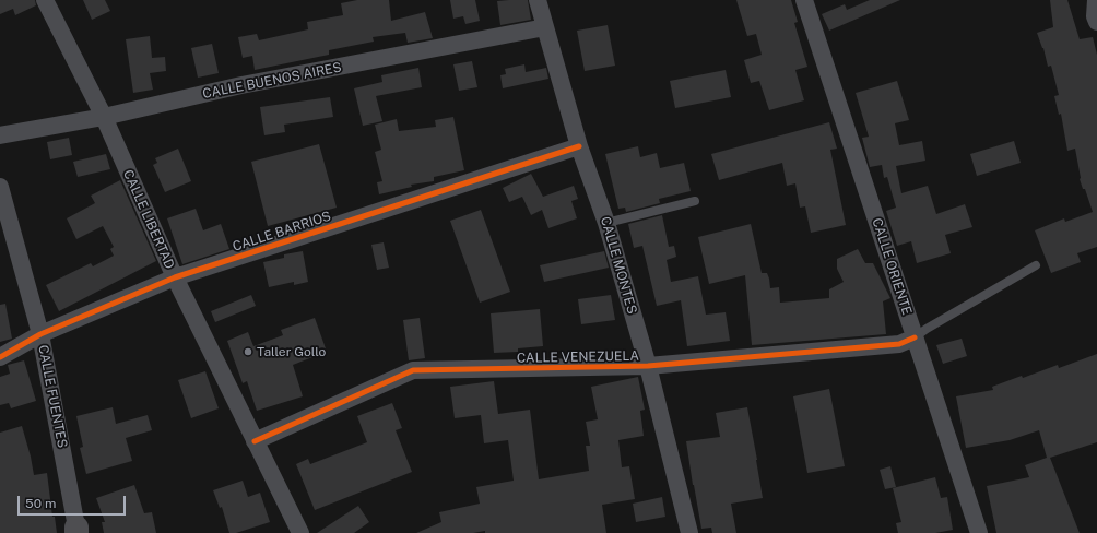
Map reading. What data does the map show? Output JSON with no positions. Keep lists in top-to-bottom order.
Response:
{
  "streets": {
    "street": [
      "CALLE BUENOS AIRES",
      "CALLE LIBERTAD",
      "CALLE BARRIOS",
      "CALLE MONTES",
      "CALLE ORIENTE",
      "CALLE VENEZUELA",
      "CALLE FUENTES"
    ]
  },
  "crossings": [
    ["CALLE BUENOS AIRES", "CALLE LIBERTAD"],
    ["CALLE BUENOS AIRES", "CALLE MONTES"],
    ["CALLE LIBERTAD", "CALLE BARRIOS"],
    ["CALLE LIBERTAD", "CALLE VENEZUELA"],
    ["CALLE BARRIOS", "CALLE MONTES"],
    ["CALLE BARRIOS", "CALLE FUENTES"],
    ["CALLE MONTES", "CALLE VENEZUELA"],
    ["CALLE ORIENTE", "CALLE VENEZUELA"]
  ],
  "places": ["Taller Gollo"],
  "scale_bar": "50 m"
}
